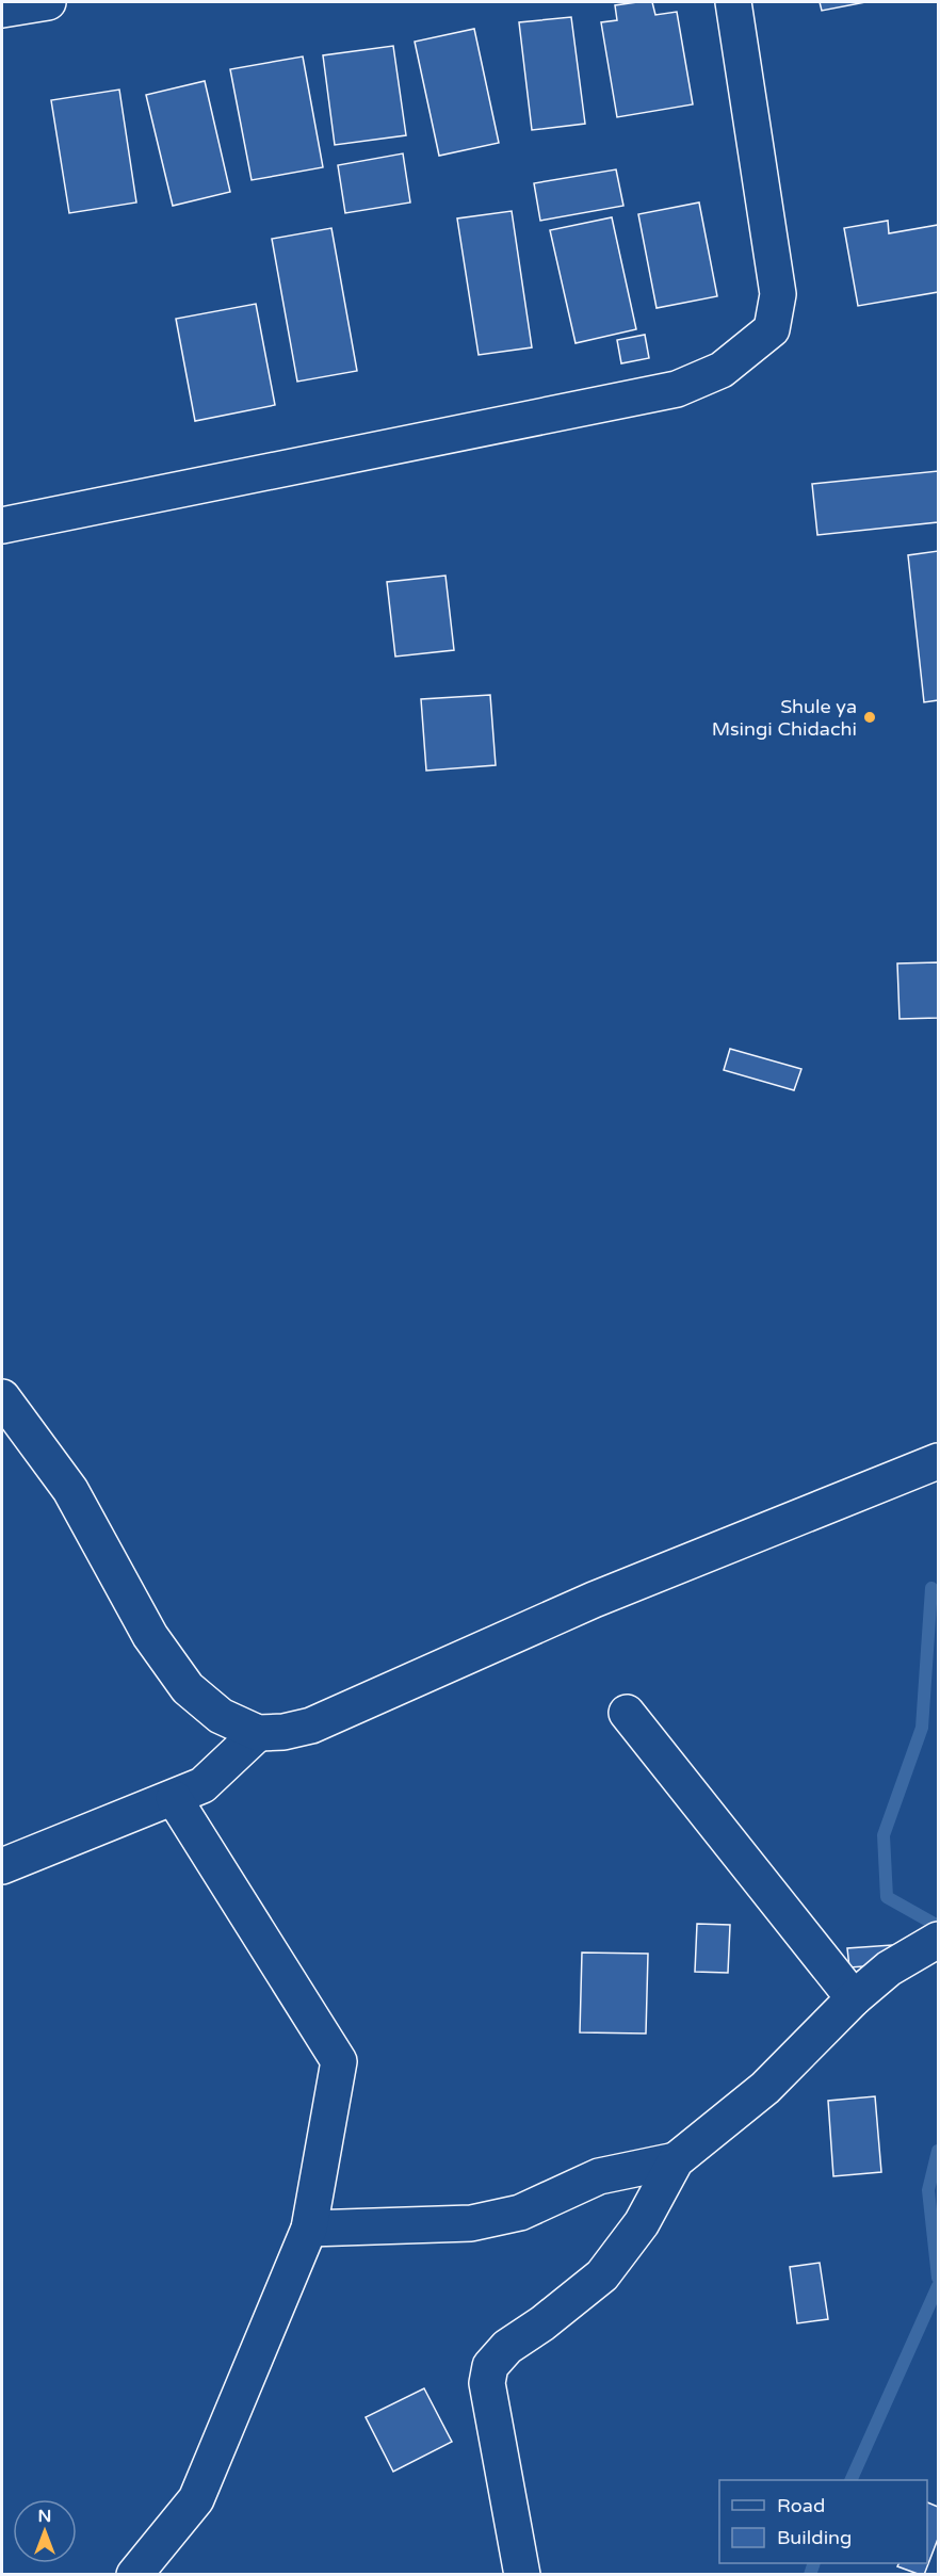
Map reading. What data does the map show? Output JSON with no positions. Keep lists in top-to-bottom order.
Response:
{
  "places": ["Shule ya Msingi Chidachi"],
  "legend": ["Road", "Building"],
  "north": "top"
}
